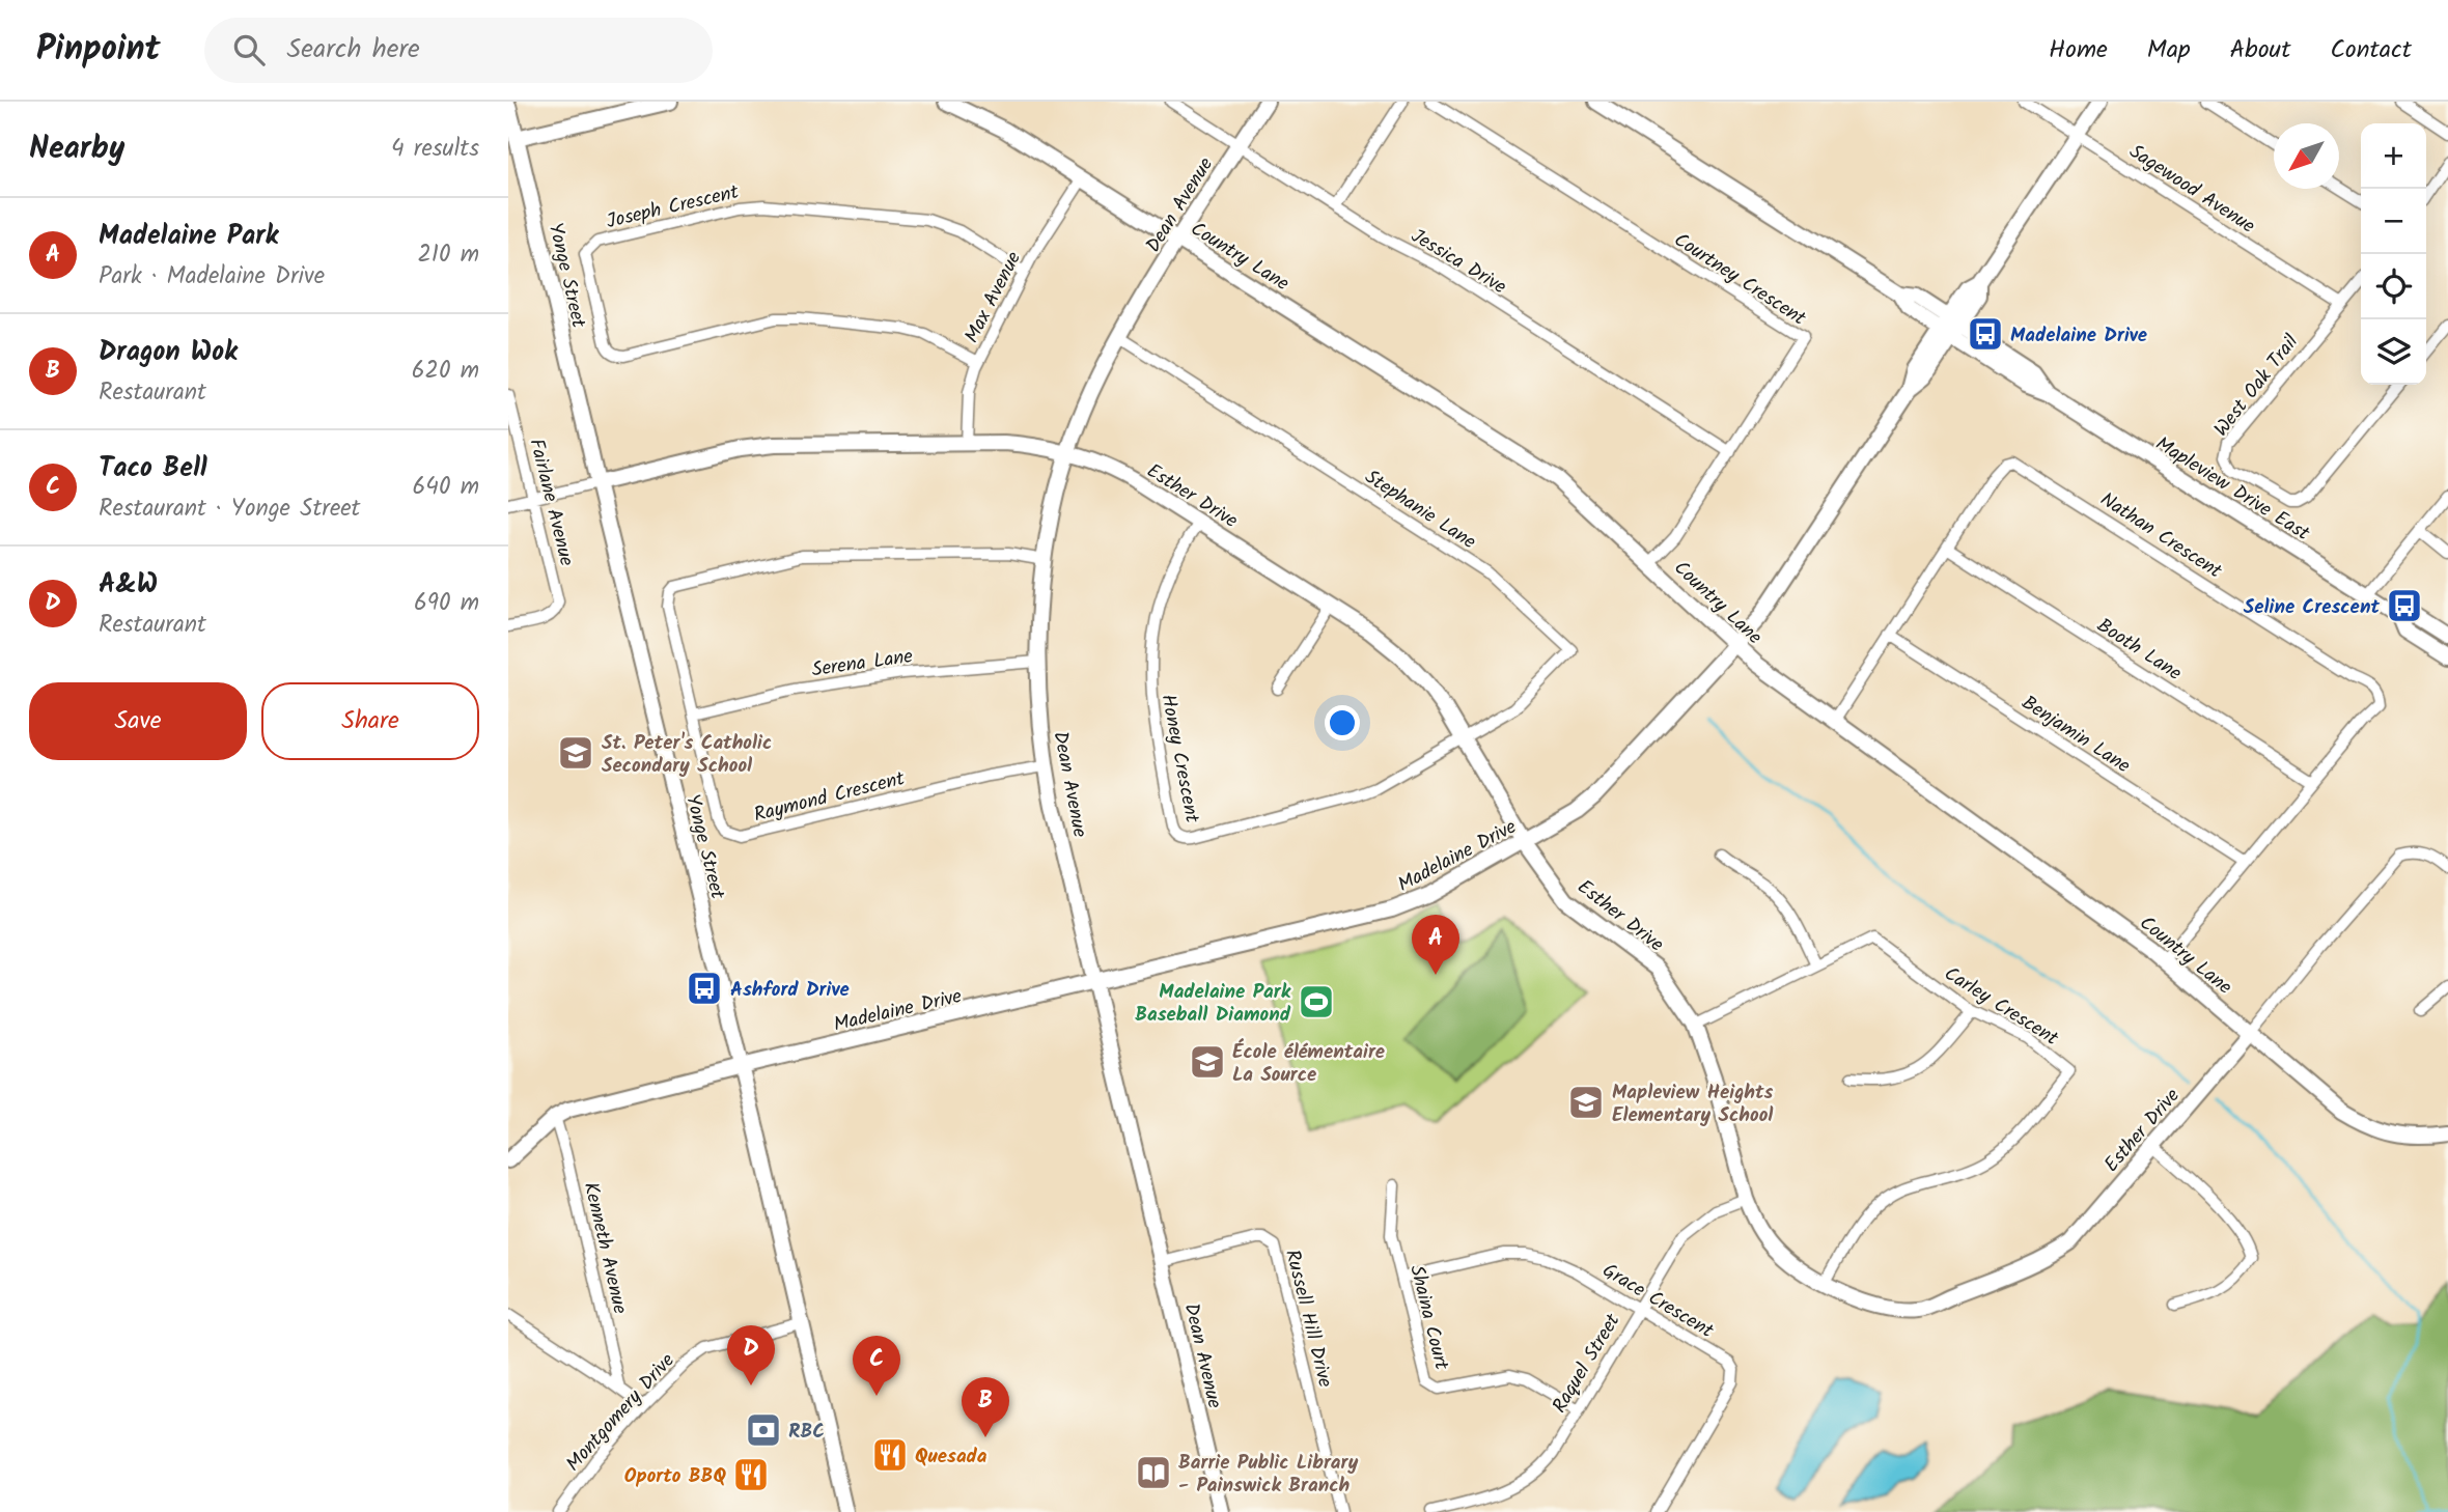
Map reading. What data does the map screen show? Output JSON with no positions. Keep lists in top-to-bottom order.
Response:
{
  "streets": {
    "street": [
      "Sagewood Avenue",
      "Dean Avenue",
      "Joseph Crescent",
      "Country Lane",
      "Jessica Drive",
      "Yonge Street",
      "Courtney Crescent",
      "Max Avenue",
      "West Oak Trail",
      "Mapleview Drive East",
      "Esther Drive",
      "Fairlane Avenue",
      "Stephanie Lane",
      "Nathan Crescent",
      "Booth Lane",
      "Serena Lane",
      "Benjamin Lane",
      "Honey Crescent",
      "Raymond Crescent",
      "Madelaine Drive",
      "Carley Crescent",
      "Kenneth Avenue",
      "Grace Crescent",
      "Shaina Court",
      "Russell Hill Drive",
      "Raquel Street",
      "Montgomery Drive"
    ]
  },
  "crossings": [
    ["Sagewood Avenue", "West Oak Trail"],
    ["Sagewood Avenue", "Madelaine Drive"],
    ["Dean Avenue", "Country Lane"],
    ["Dean Avenue", "Jessica Drive"],
    ["Dean Avenue", "Esther Drive"],
    ["Dean Avenue", "Stephanie Lane"],
    ["Dean Avenue", "Serena Lane"],
    ["Dean Avenue", "Raymond Crescent"],
    ["Dean Avenue", "Madelaine Drive"],
    ["Dean Avenue", "Russell Hill Drive"],
    ["Joseph Crescent", "Max Avenue"],
    ["Country Lane", "Courtney Crescent"],
    ["Country Lane", "Max Avenue"],
    ["Country Lane", "Esther Drive"],
    ["Country Lane", "Nathan Crescent"],
    ["Country Lane", "Madelaine Drive"],
    ["Jessica Drive", "Courtney Crescent"],
    ["Yonge Street", "Esther Drive"],
    ["Yonge Street", "Madelaine Drive"],
    ["Yonge Street", "Montgomery Drive"],
    ["Max Avenue", "Esther Drive"],
    ["Mapleview Drive East", "Madelaine Drive"],
    ["Esther Drive", "Stephanie Lane"],
    ["Esther Drive", "Honey Crescent"],
    ["Esther Drive", "Madelaine Drive"],
    ["Esther Drive", "Carley Crescent"],
    ["Esther Drive", "Raquel Street"],
    ["Stephanie Lane", "Honey Crescent"],
    ["Nathan Crescent", "Booth Lane"],
    ["Nathan Crescent", "Benjamin Lane"],
    ["Serena Lane", "Raymond Crescent"],
    ["Grace Crescent", "Shaina Court"],
    ["Grace Crescent", "Raquel Street"],
    ["Shaina Court", "Raquel Street"]
  ],
  "places": {
    "bus stop": ["Madelaine Drive", "Seline Crescent", "Ashford Drive"],
    "school or university": ["St. Peter's Catholic Secondary School", "École élémentaire La Source", "Mapleview Heights Elementary School"],
    "sports": ["Madelaine Park Baseball Diamond"],
    "bank": ["RBC"],
    "restaurant": ["Quesada", "Oporto BBQ"],
    "library": ["Barrie Public Library - Painswick Branch"]
  },
  "north": "bottom left",
  "page": {
    "header": "Pinpoint",
    "search": "Search here",
    "nav": [
      "Home",
      "Map",
      "About",
      "Contact"
    ],
    "heading": ["Nearby", "4 results"],
    "map_buttons": ["+", "−"],
    "list": [
      {
        "mark": "A",
        "name": "Madelaine Park",
        "note": "Park · Madelaine Drive",
        "value": "210 m"
      },
      {
        "mark": "B",
        "name": "Dragon Wok",
        "note": "Restaurant",
        "value": "620 m"
      },
      {
        "mark": "C",
        "name": "Taco Bell",
        "note": "Restaurant · Yonge Street",
        "value": "640 m"
      },
      {
        "mark": "D",
        "name": "A&W",
        "note": "Restaurant",
        "value": "690 m"
      }
    ],
    "buttons": ["Save", "Share"],
    "pins": [
      "A",
      "D",
      "C",
      "B"
    ]
  }
}
